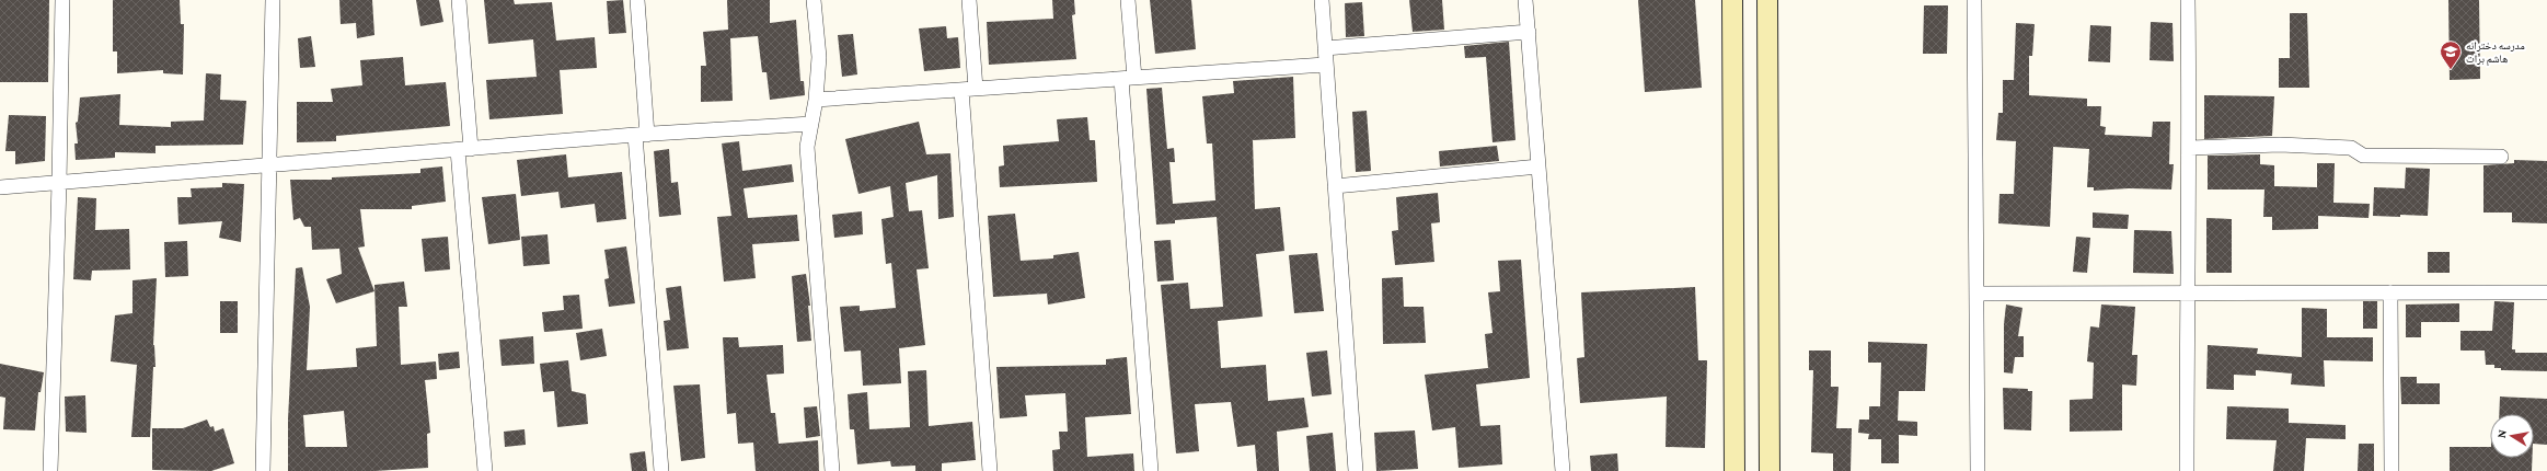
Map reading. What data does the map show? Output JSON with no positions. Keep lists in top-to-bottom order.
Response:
{
  "places": {
    "school or university": ["مدرسه دخترانه هاشم برات"]
  },
  "north": "left"
}
